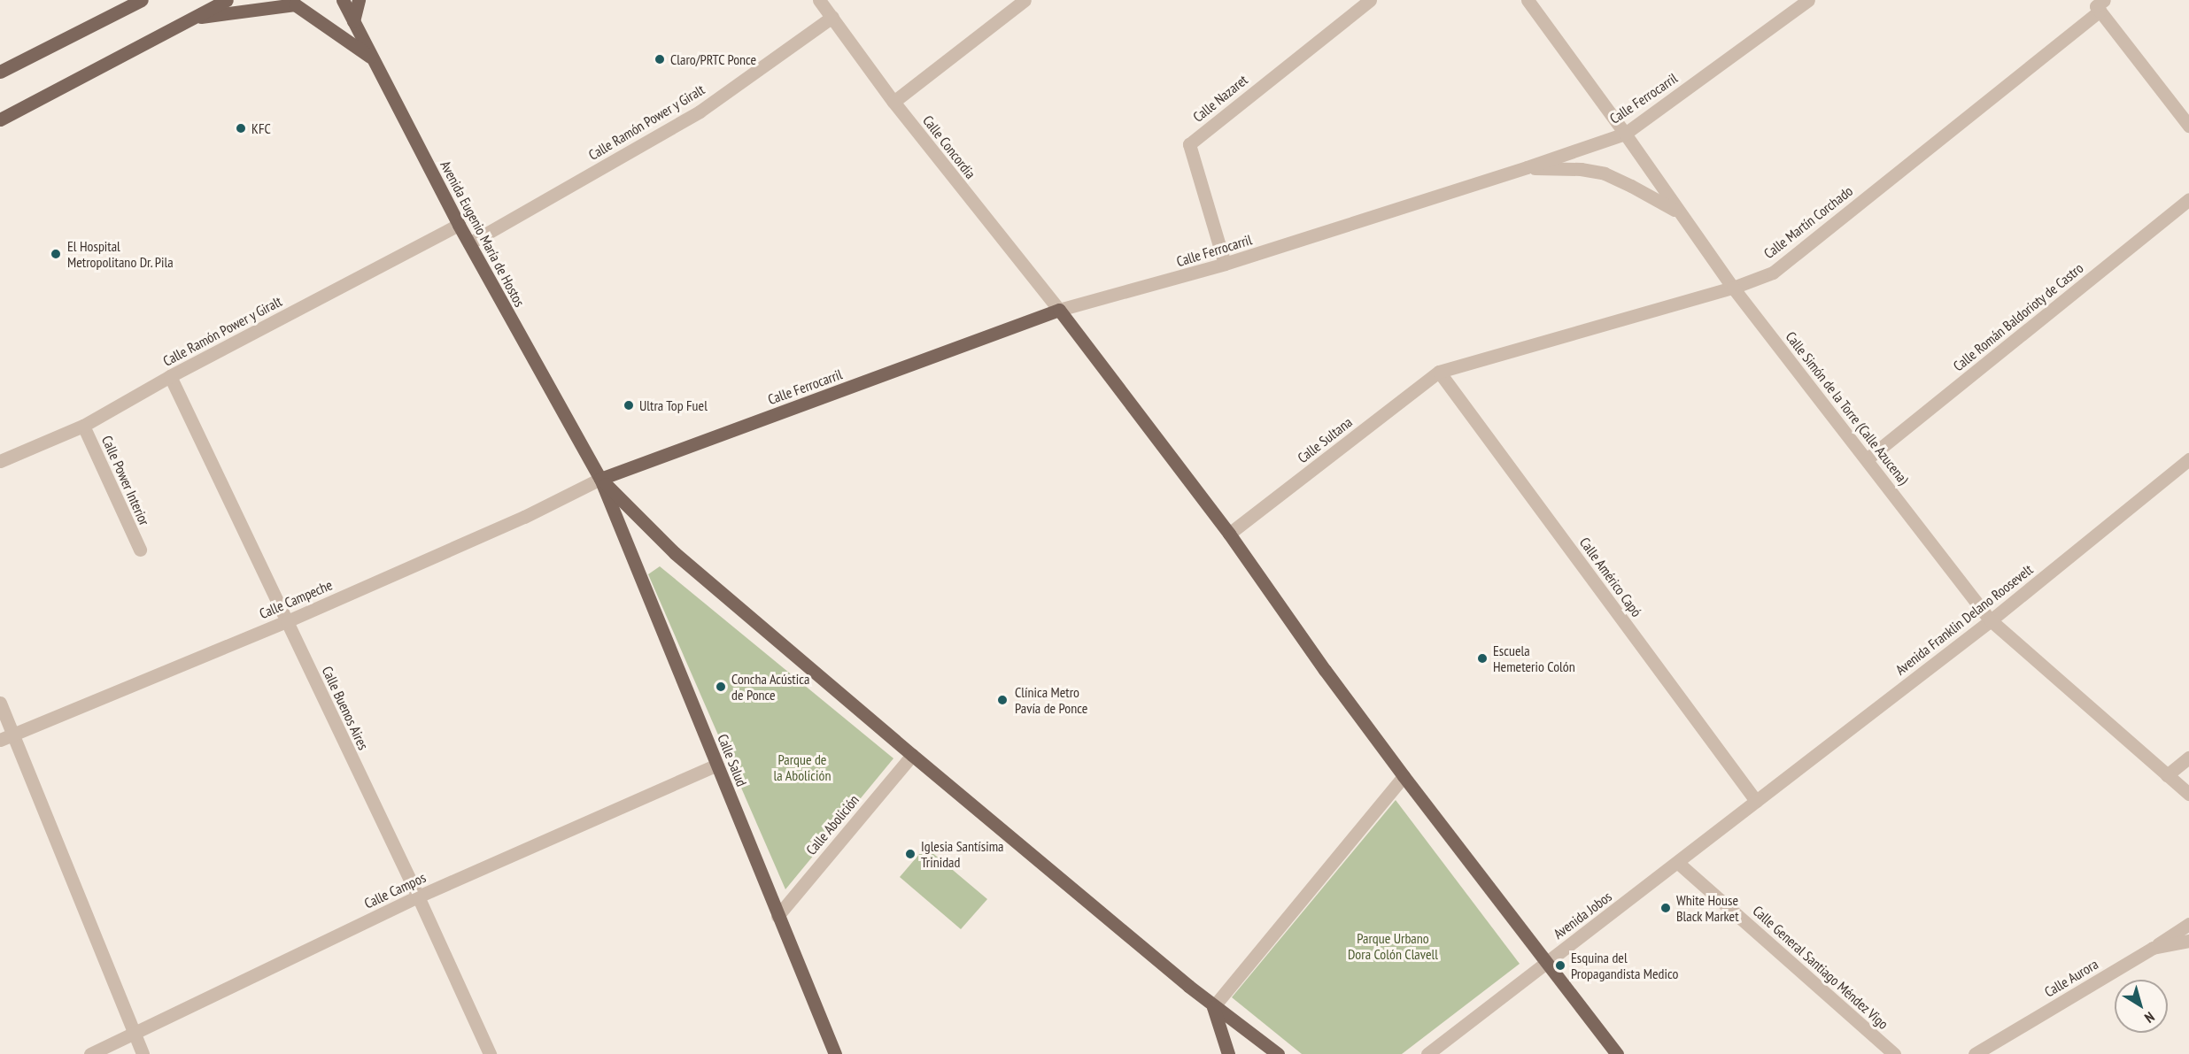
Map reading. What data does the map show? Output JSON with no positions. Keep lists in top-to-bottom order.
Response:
{
  "streets": {
    "main road": ["Calle Ferrocarril", "Avenida Eugenio María de Hostos", "Calle Salud"],
    "street": [
      "Calle Nazaret",
      "Calle Ramón Power y Giralt",
      "Calle Concordia",
      "Calle Martín Corchado",
      "Calle Román Baldorioty de Castro",
      "Calle Simón de la Torre (Calle Azucena)",
      "Calle Sultana",
      "Calle Power Interior",
      "Calle Américo Capó",
      "Calle Campeche",
      "Avenida Franklin Delano Roosevelt",
      "Calle Buenos Aires",
      "Calle Abolición",
      "Calle Campos",
      "Avenida Jobos",
      "Calle General Santiago Méndez Vigo",
      "Calle Aurora"
    ]
  },
  "crossings": [
    ["Calle Nazaret", "Calle Ferrocarril"],
    ["Calle Ferrocarril", "Calle Concordia"],
    ["Calle Ferrocarril", "Avenida Eugenio María de Hostos"],
    ["Calle Ferrocarril", "Calle Simón de la Torre (Calle Azucena)"],
    ["Calle Ferrocarril", "Calle Campeche"],
    ["Calle Ferrocarril", "Calle Salud"],
    ["Calle Ramón Power y Giralt", "Calle Concordia"],
    ["Calle Ramón Power y Giralt", "Avenida Eugenio María de Hostos"],
    ["Calle Ramón Power y Giralt", "Calle Power Interior"],
    ["Calle Ramón Power y Giralt", "Calle Buenos Aires"],
    ["Calle Martín Corchado", "Calle Simón de la Torre (Calle Azucena)"],
    ["Calle Martín Corchado", "Calle Sultana"],
    ["Calle Martín Corchado", "Calle Américo Capó"],
    ["Avenida Eugenio María de Hostos", "Calle Campeche"],
    ["Avenida Eugenio María de Hostos", "Calle Salud"],
    ["Calle Román Baldorioty de Castro", "Calle Simón de la Torre (Calle Azucena)"],
    ["Calle Simón de la Torre (Calle Azucena)", "Avenida Franklin Delano Roosevelt"],
    ["Calle Sultana", "Calle Américo Capó"],
    ["Calle Américo Capó", "Avenida Franklin Delano Roosevelt"],
    ["Calle Américo Capó", "Avenida Jobos"],
    ["Calle Campeche", "Calle Buenos Aires"],
    ["Calle Campeche", "Calle Salud"],
    ["Avenida Franklin Delano Roosevelt", "Avenida Jobos"],
    ["Calle Buenos Aires", "Calle Campos"],
    ["Calle Salud", "Calle Abolición"],
    ["Calle Salud", "Calle Campos"],
    ["Avenida Jobos", "Calle General Santiago Méndez Vigo"]
  ],
  "parks": ["Parque de la Abolición", "Parque Urbano Dora Colón Clavell"],
  "places": [
    "Claro/PRTC Ponce",
    "KFC",
    "El Hospital Metropolitano Dr. Pila",
    "Ultra Top Fuel",
    "Escuela Hemeterio Colón",
    "Concha Acústica de Ponce",
    "Clínica Metro Pavía de Ponce",
    "Iglesia Santísima Trinidad",
    "White House Black Market",
    "Esquina del Propagandista Medico"
  ],
  "north": "bottom right"
}
